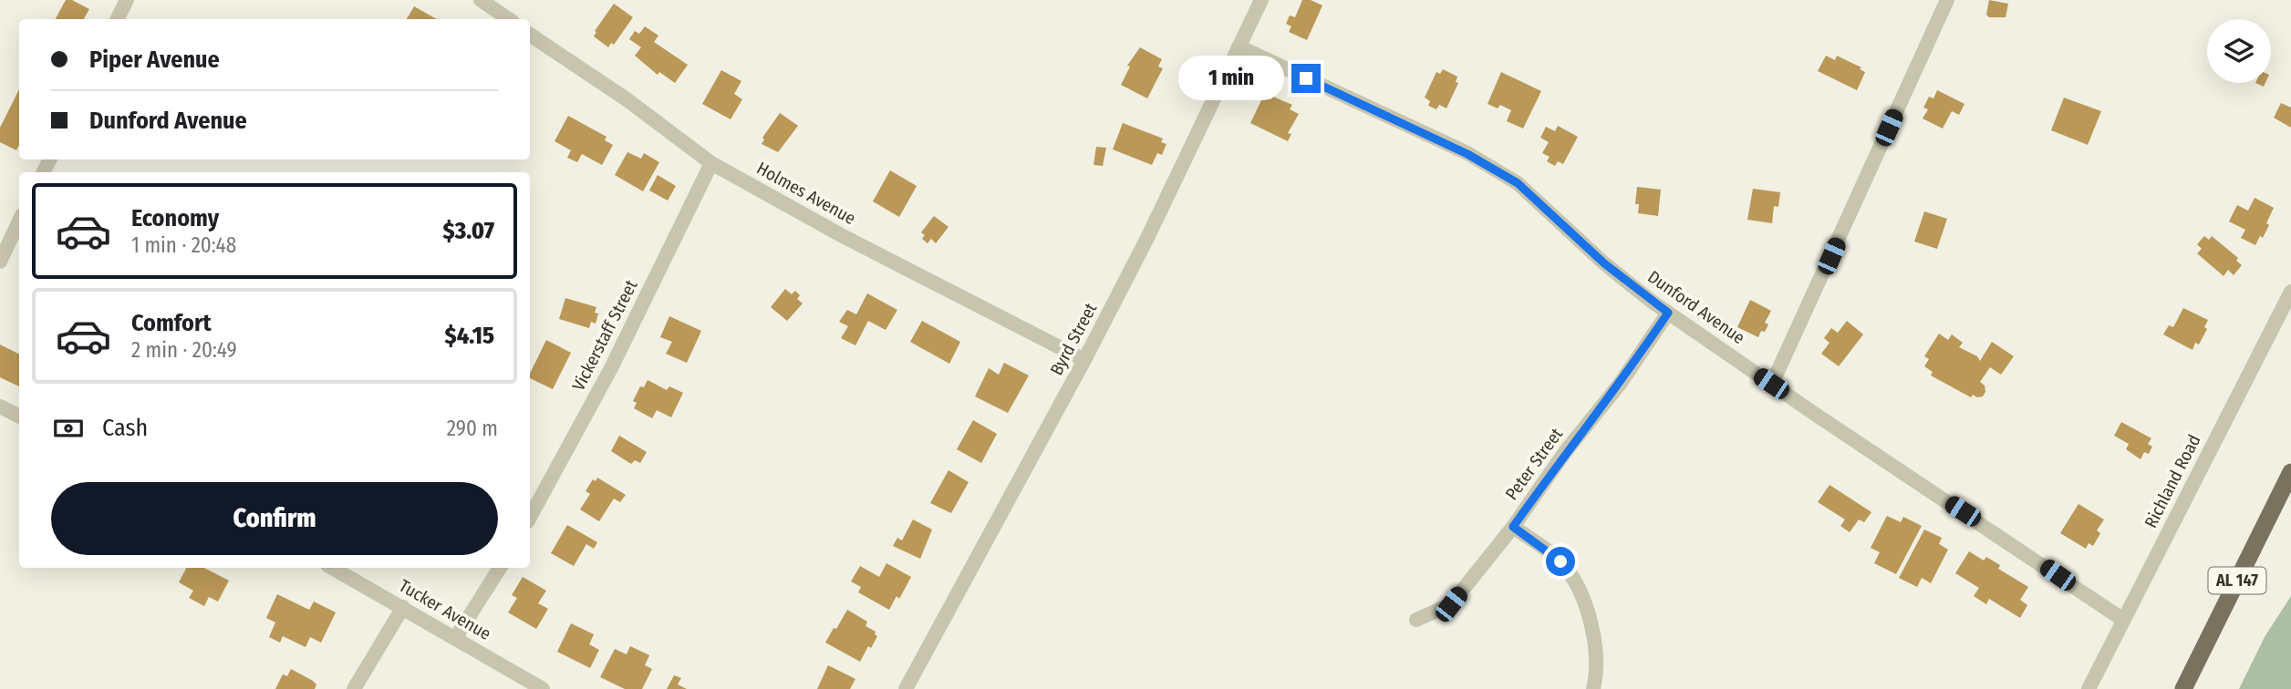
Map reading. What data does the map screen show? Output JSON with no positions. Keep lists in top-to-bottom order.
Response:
{
  "streets": {
    "main road": ["AL 147"],
    "street": [
      "Holmes Avenue",
      "Dunford Avenue",
      "Vickerstaff Street",
      "Byrd Street",
      "Peter Street",
      "Richland Road",
      "Tucker Avenue"
    ]
  },
  "crossings": [
    ["Holmes Avenue", "Vickerstaff Street"],
    ["Holmes Avenue", "Byrd Street"],
    ["Dunford Avenue", "Byrd Street"],
    ["Dunford Avenue", "Peter Street"],
    ["Dunford Avenue", "Richland Road"]
  ],
  "page": {
    "banner": ["Piper Avenue", "Dunford Avenue"],
    "bubble": "1 min",
    "list": [
      {
        "name": "Economy",
        "note": "1 min · 20:48",
        "value": "$3.07"
      },
      {
        "name": "Comfort",
        "note": "2 min · 20:49",
        "value": "$4.15"
      }
    ],
    "pay": ["Cash", "290 m"],
    "buttons": "Confirm"
  }
}
